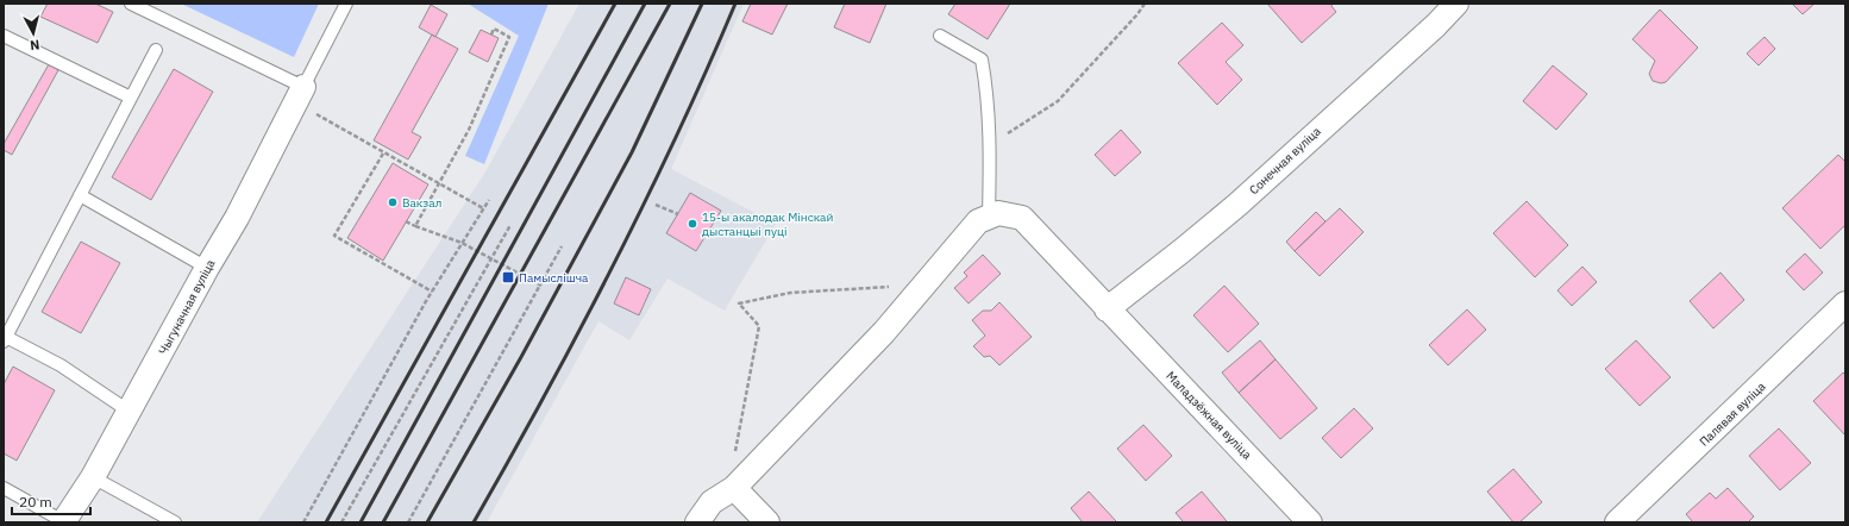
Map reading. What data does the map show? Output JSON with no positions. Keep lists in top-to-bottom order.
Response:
{
  "streets": {
    "street": [
      "Сонечная вуліца",
      "Чыгуначная вуліца",
      "Палявая вуліца",
      "Маладзёжная вуліца"
    ]
  },
  "crossings": [
    ["Сонечная вуліца", "Маладзёжная вуліца"]
  ],
  "places": {
    "other": ["Вакзал", "15-ы акалодак Мінскай дыстанцыі пуці"],
    "transit": ["Памыслішча"]
  },
  "scale_bar": "20 m",
  "north": "bottom"
}
